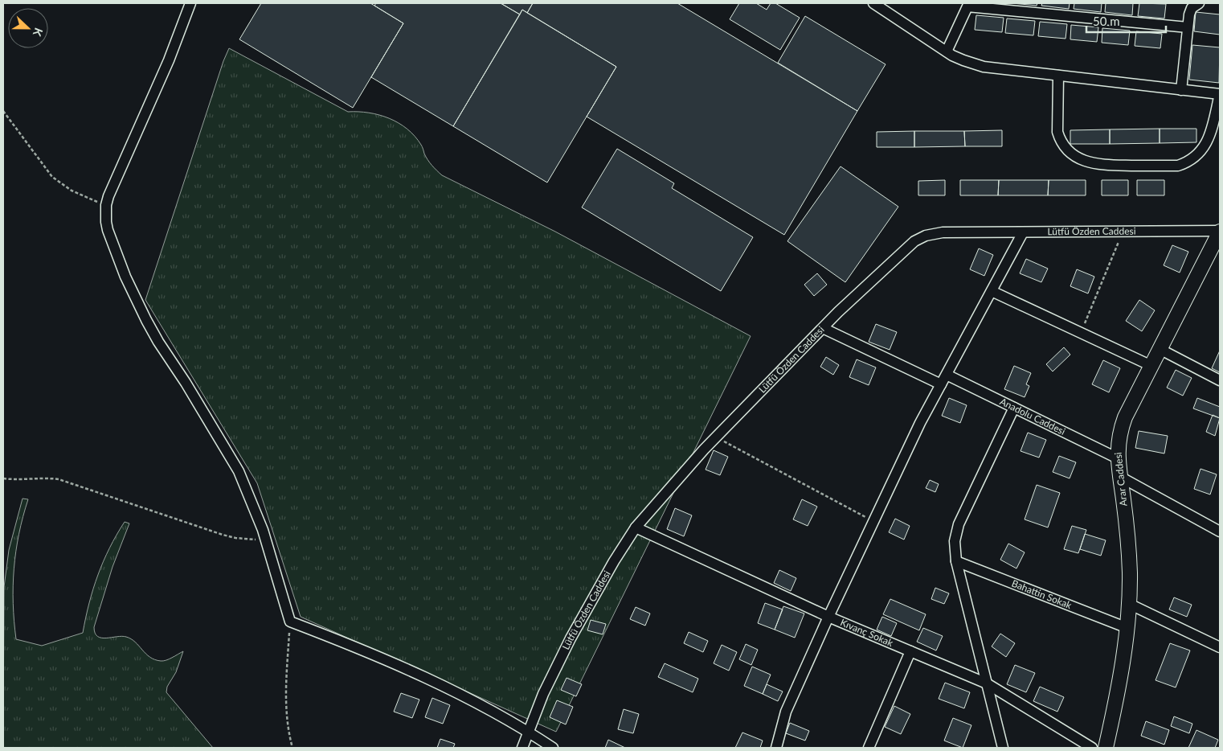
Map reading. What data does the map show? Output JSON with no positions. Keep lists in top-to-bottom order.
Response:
{
  "streets": {
    "street": [
      "Lütfü Özden Caddesi",
      "Anadolu Caddesi",
      "Arar Caddesi",
      "Bahattin Sokak",
      "Kıvanç Sokak"
    ]
  },
  "crossings": [
    ["Lütfü Özden Caddesi", "Arar Caddesi"],
    ["Lütfü Özden Caddesi", "Kıvanç Sokak"],
    ["Anadolu Caddesi", "Arar Caddesi"],
    ["Arar Caddesi", "Bahattin Sokak"],
    ["Arar Caddesi", "Kıvanç Sokak"]
  ],
  "scale_bar": "50 m",
  "north": "right"
}
